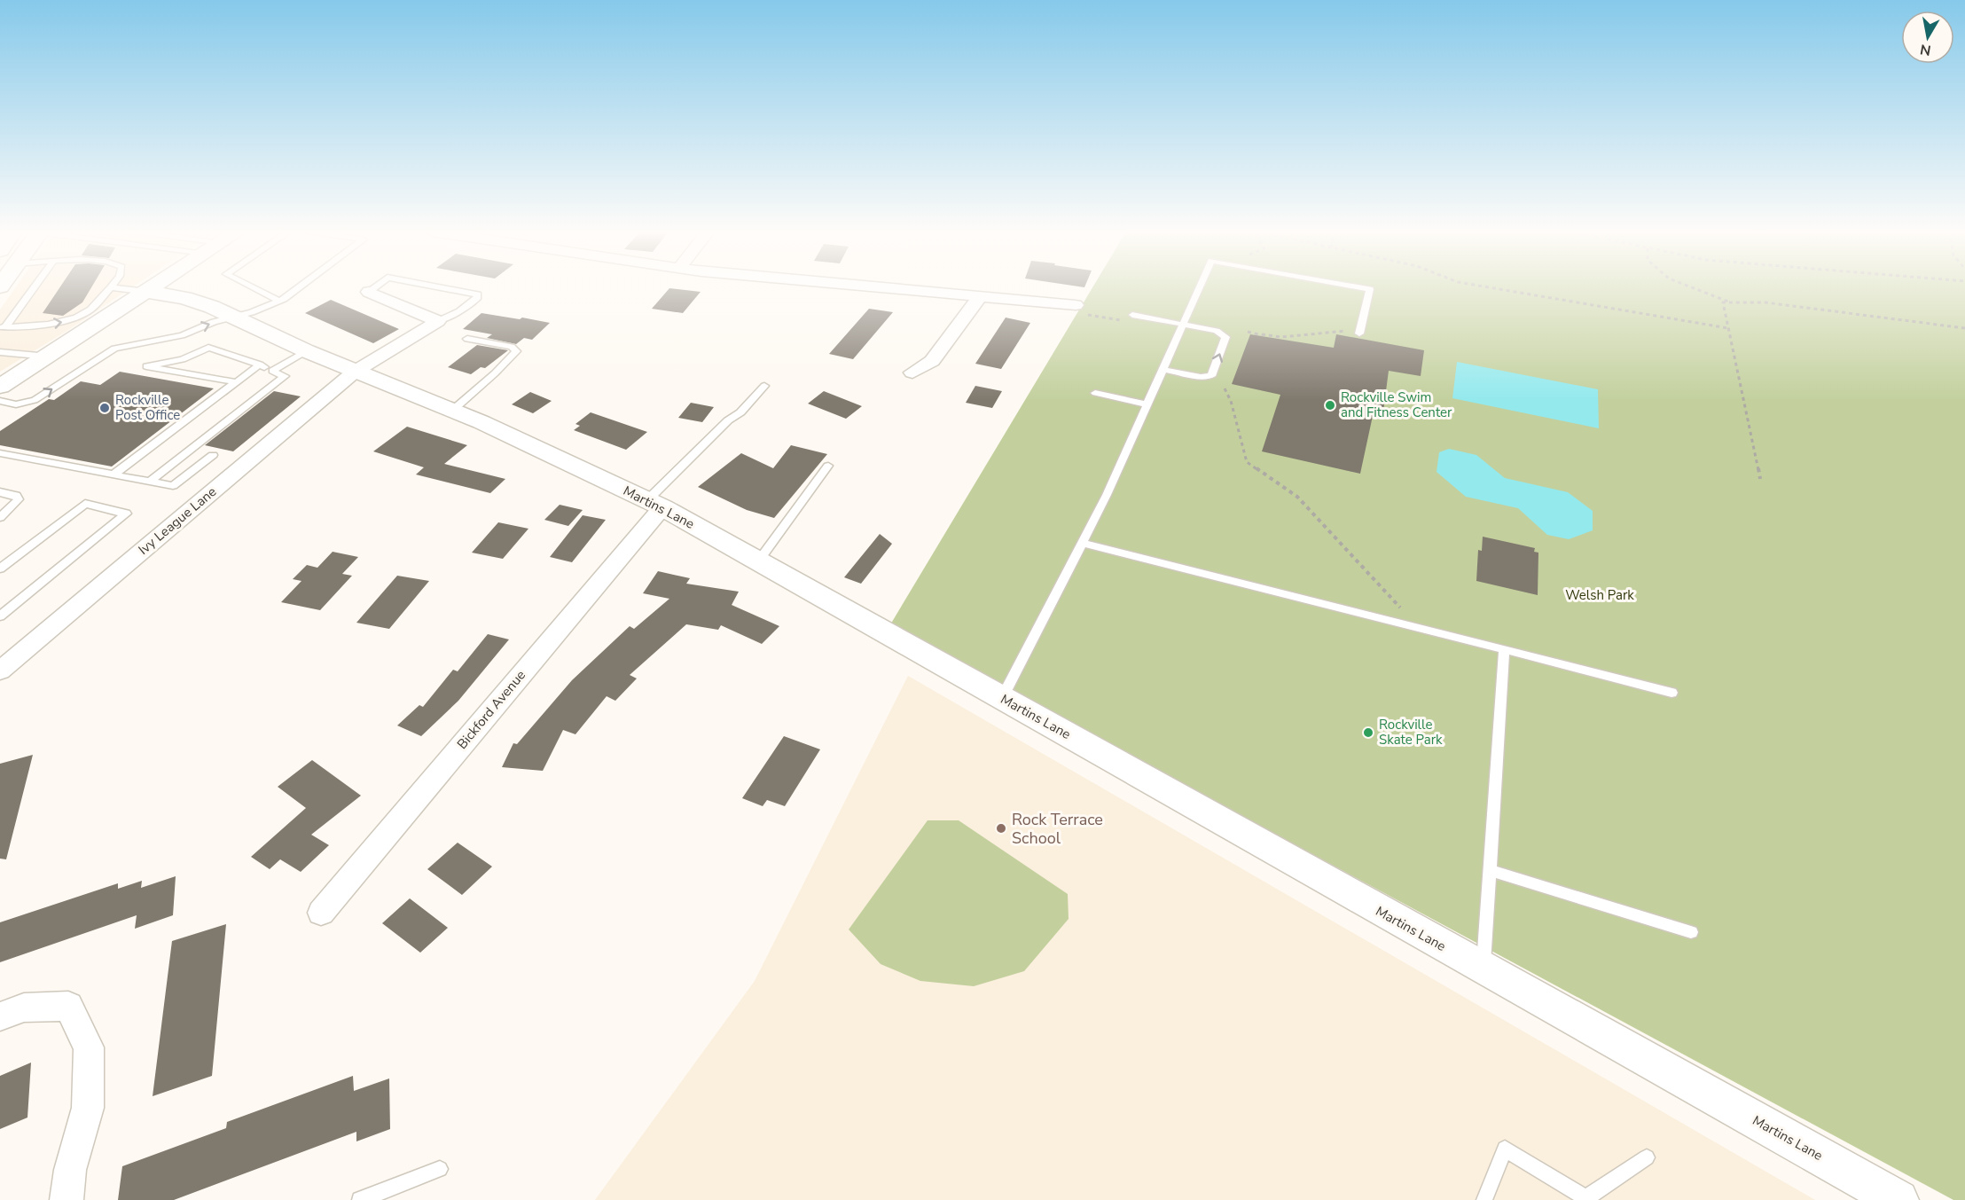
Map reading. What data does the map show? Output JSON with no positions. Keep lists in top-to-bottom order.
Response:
{
  "streets": {
    "street": ["Martins Lane", "Ivy League Lane", "Bickford Avenue"]
  },
  "crossings": [
    ["Martins Lane", "Ivy League Lane"],
    ["Martins Lane", "Bickford Avenue"]
  ],
  "parks": ["Welsh Park"],
  "places": [
    "Rockville Swim and Fitness Center",
    "Rockville Post Office",
    "Rockville Skate Park",
    "Rock Terrace School"
  ],
  "north": "bottom"
}
